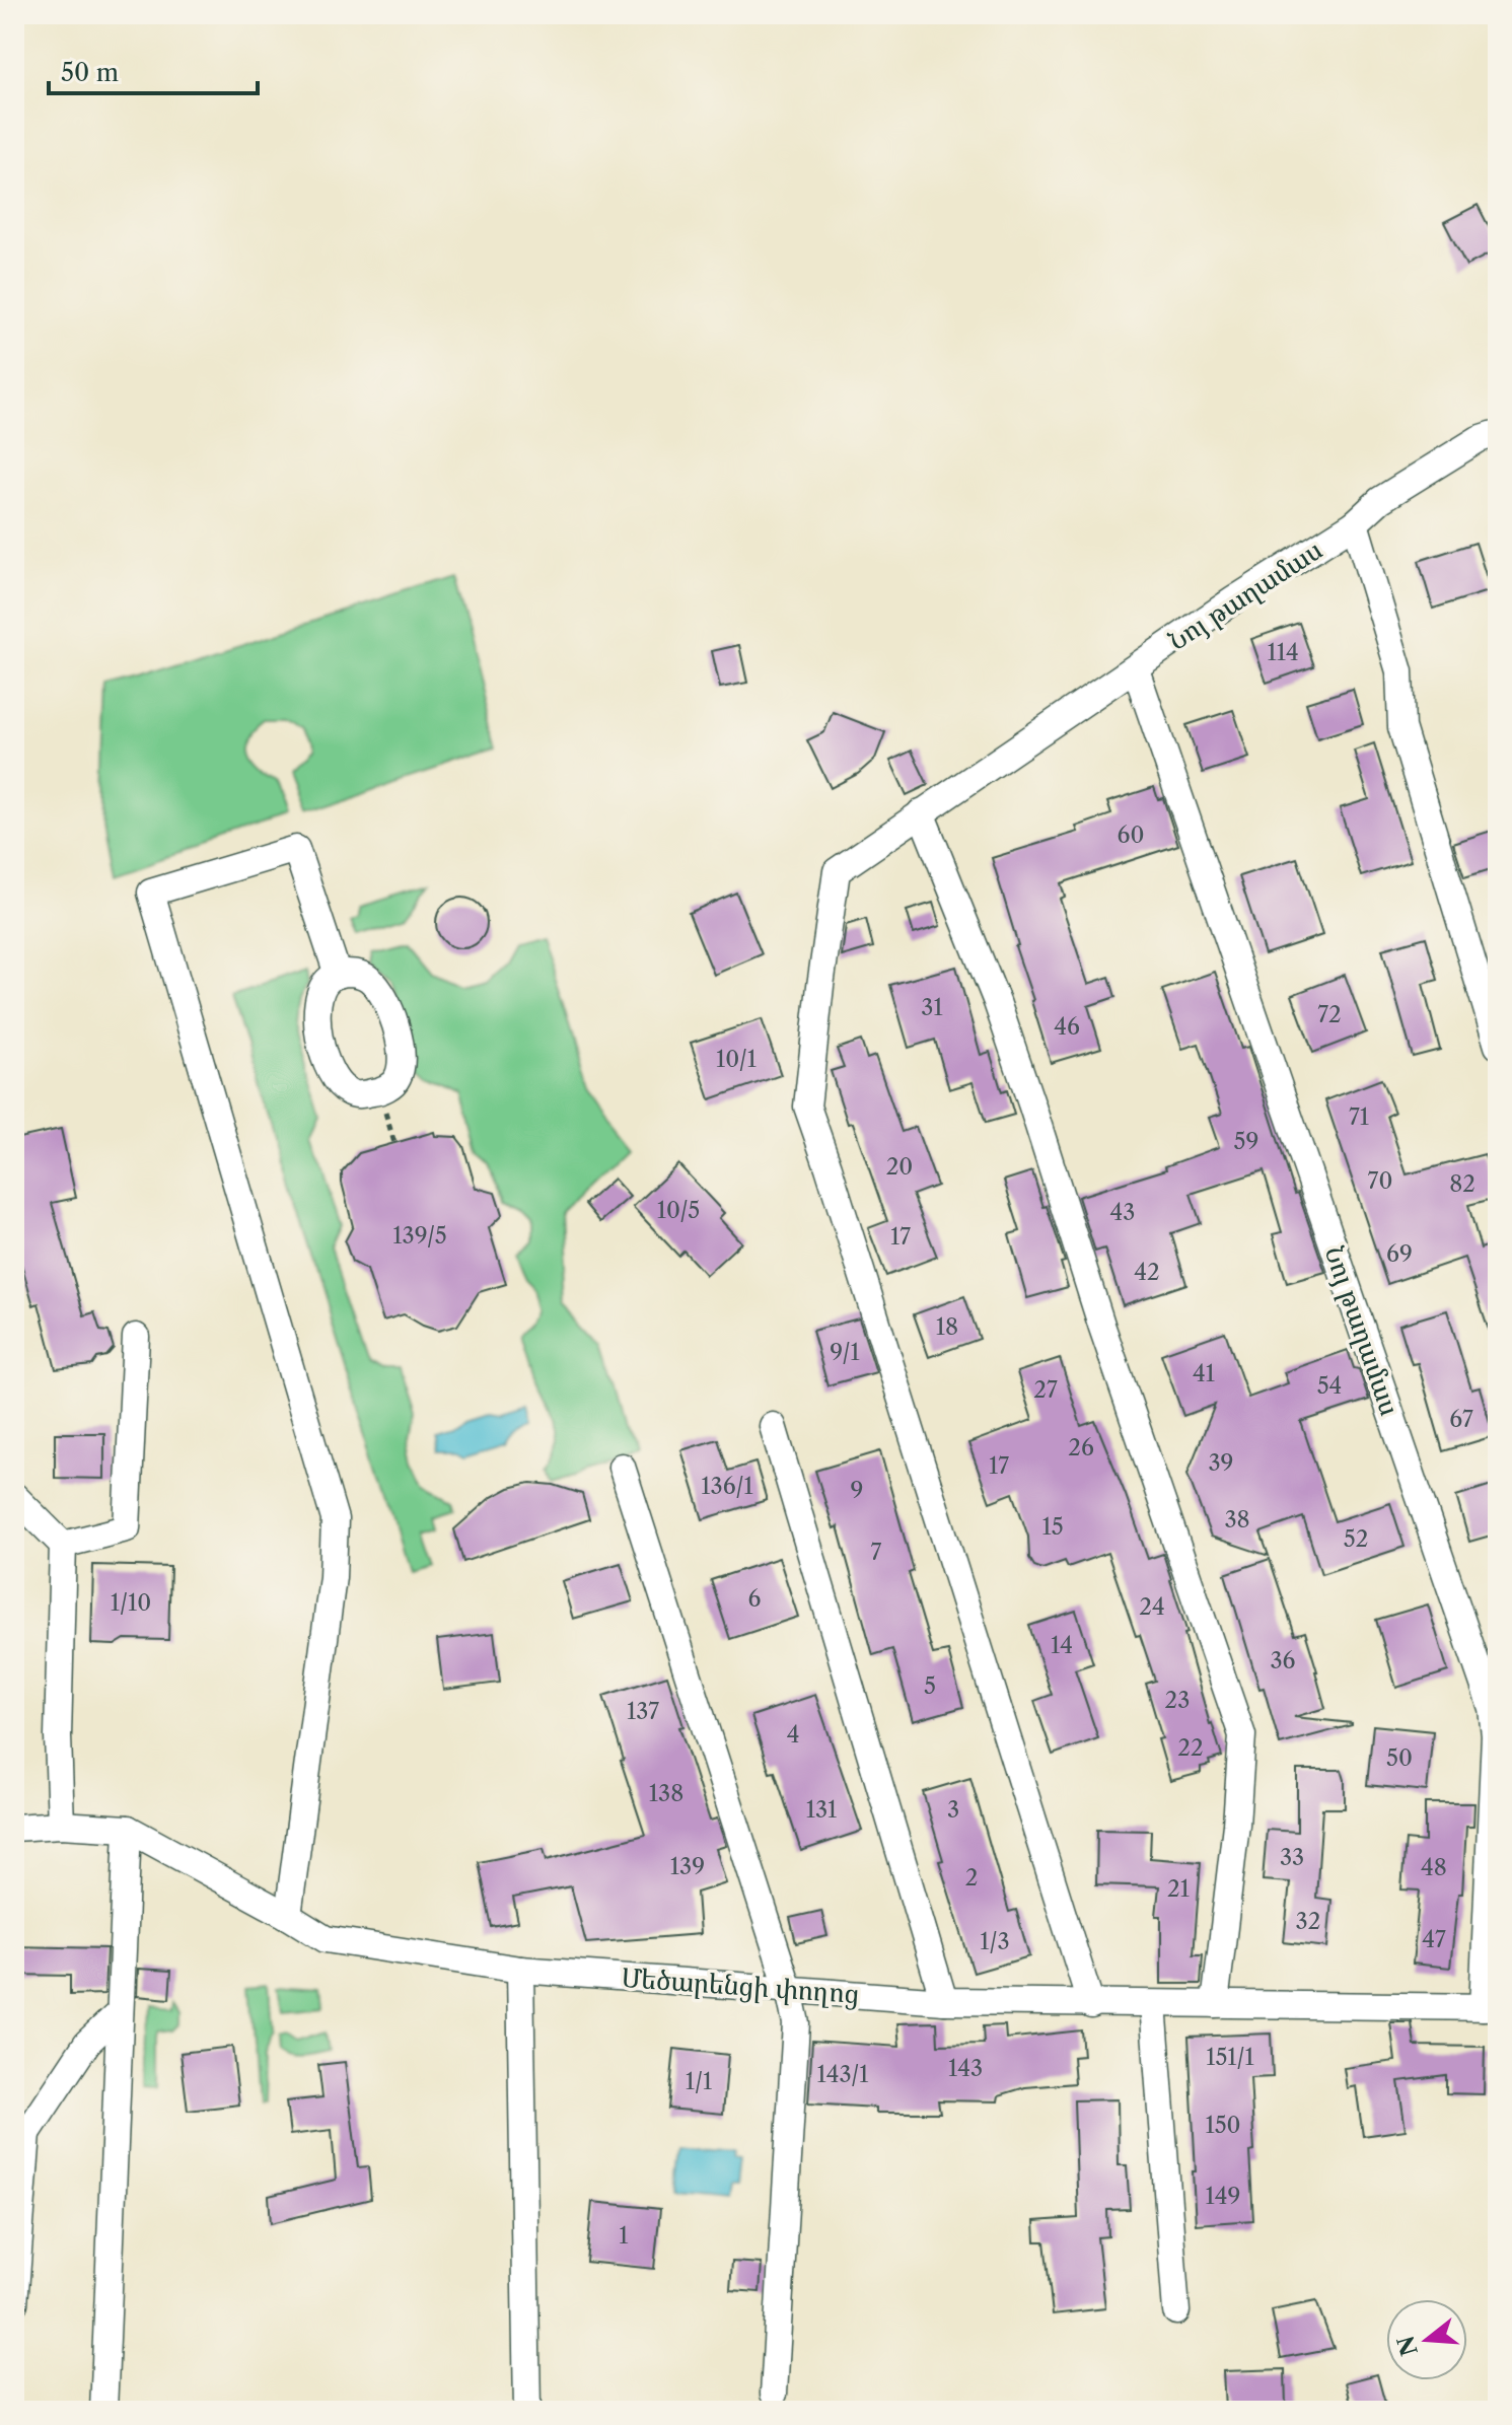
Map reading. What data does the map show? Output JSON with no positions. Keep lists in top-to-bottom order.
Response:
{
  "streets": {
    "street": ["Նոյ թաղամաս", "Մեծարենցի փողոց"]
  },
  "crossings": [
    ["Նոյ թաղամաս", "Մեծարենցի փողոց"]
  ],
  "house_numbers": [
    "114",
    "60",
    "31",
    "72",
    "46",
    "10/1",
    "71",
    "59",
    "20",
    "70",
    "82",
    "10/5",
    "43",
    "139/5",
    "17",
    "69",
    "42",
    "18",
    "9/1",
    "41",
    "54",
    "27",
    "67",
    "26",
    "39",
    "17",
    "136/1",
    "9",
    "38",
    "15",
    "52",
    "7",
    "6",
    "1/10",
    "24",
    "14",
    "36",
    "5",
    "23",
    "137",
    "4",
    "22",
    "50",
    "138",
    "131",
    "3",
    "33",
    "139",
    "48",
    "2",
    "21",
    "32",
    "47",
    "1/3",
    "151/1",
    "143",
    "143/1",
    "1/1",
    "150",
    "149",
    "1"
  ],
  "scale_bar": "50 m",
  "north": "left"
}
